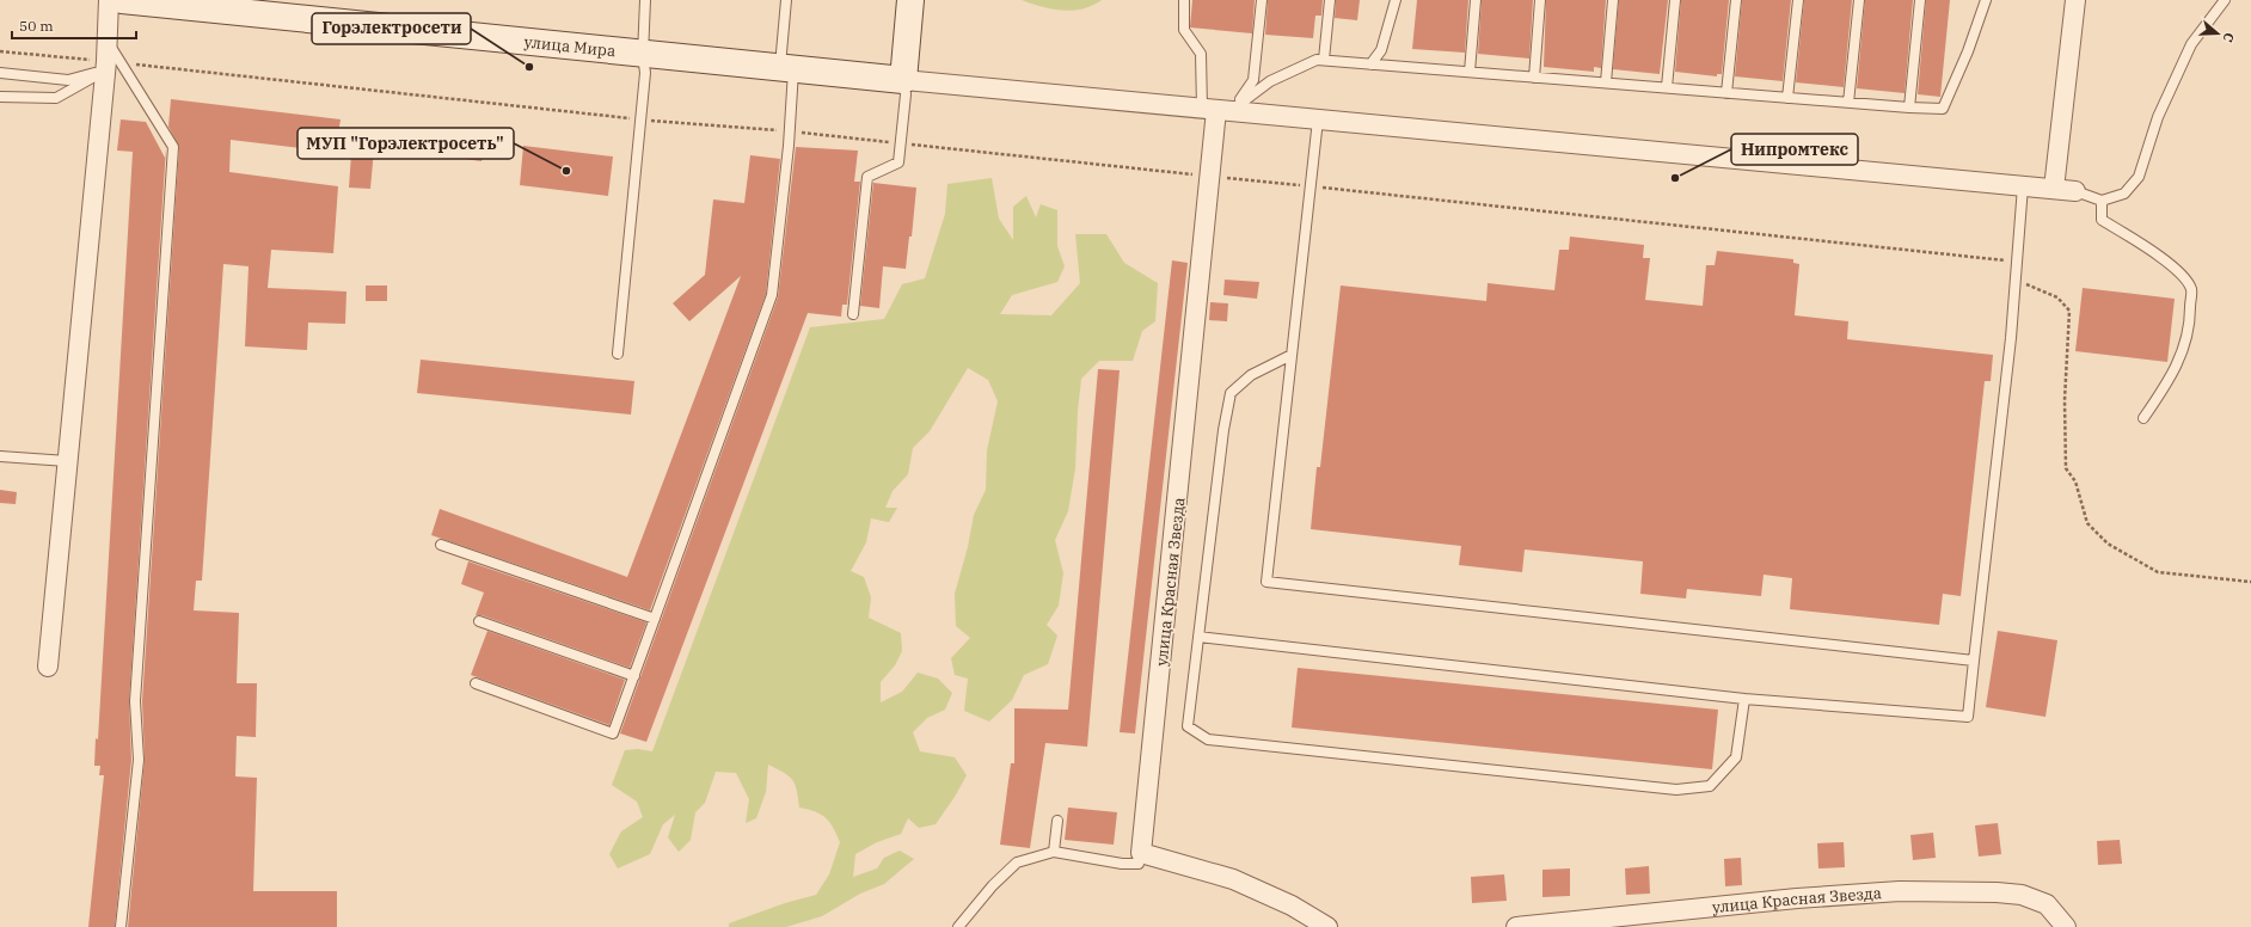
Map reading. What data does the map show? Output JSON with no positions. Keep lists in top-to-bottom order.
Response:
{
  "streets": {
    "main road": ["улица Мира"],
    "street": ["улица Красная Звезда"]
  },
  "places": ["Горэлектросети", "МУП \"Горэлектросеть\"", "Нипромтекс"],
  "scale_bar": "50 m",
  "north": "right"
}
